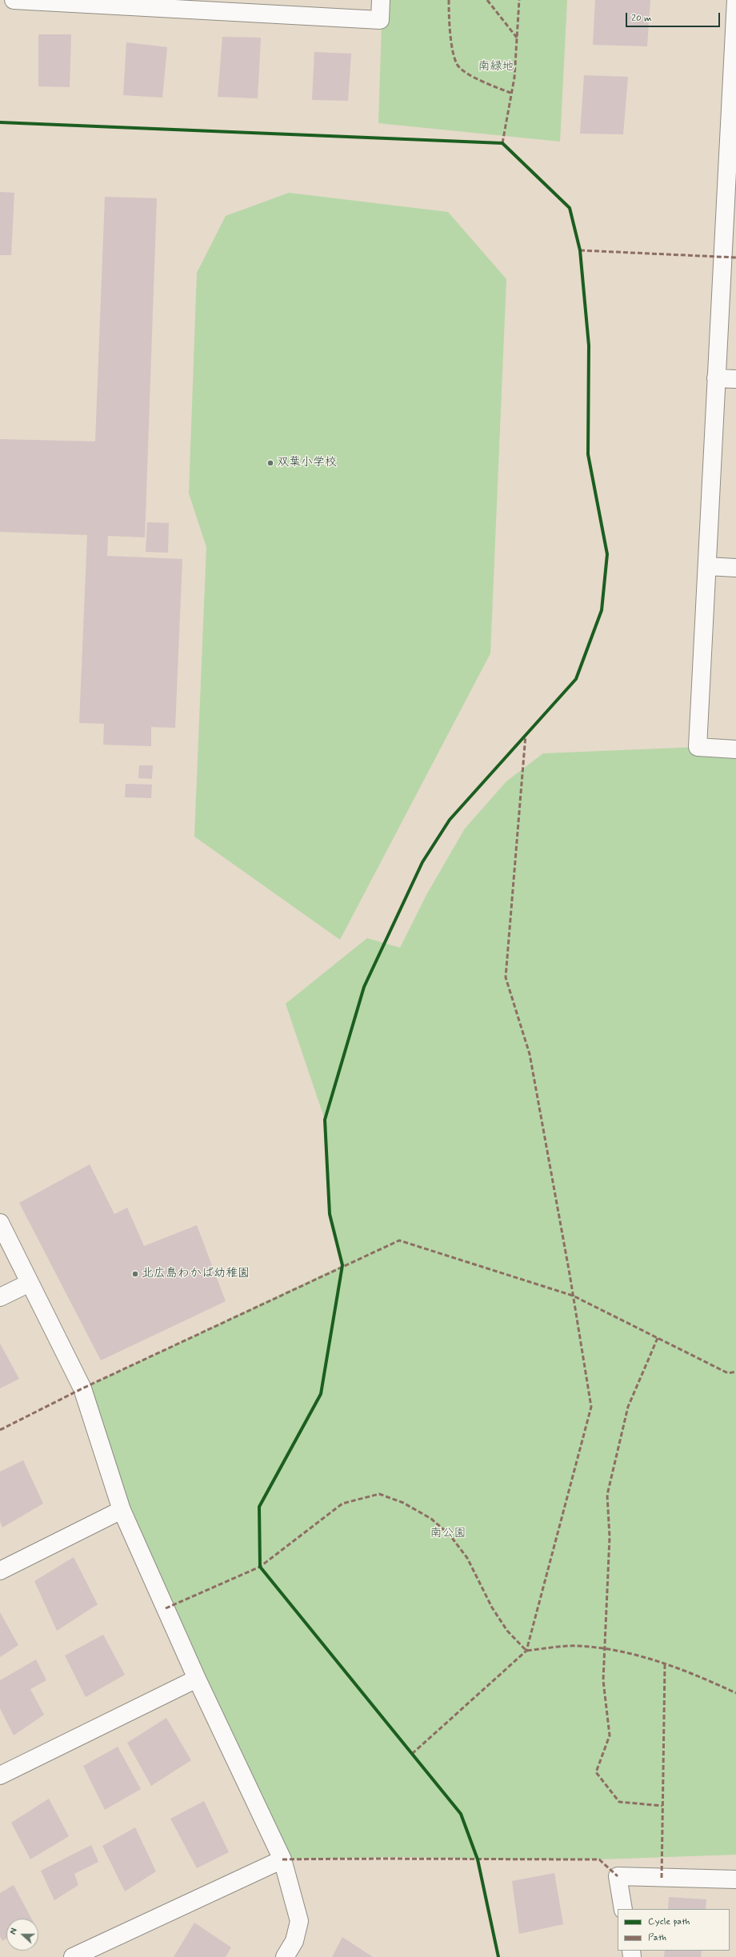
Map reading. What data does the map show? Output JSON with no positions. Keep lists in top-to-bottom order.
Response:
{
  "parks": ["南緑地", "南公園"],
  "places": ["双葉小学校", "北広島わかば幼稚園"],
  "legend": ["Cycle path", "Path"],
  "scale_bar": "20 m",
  "north": "left"
}
